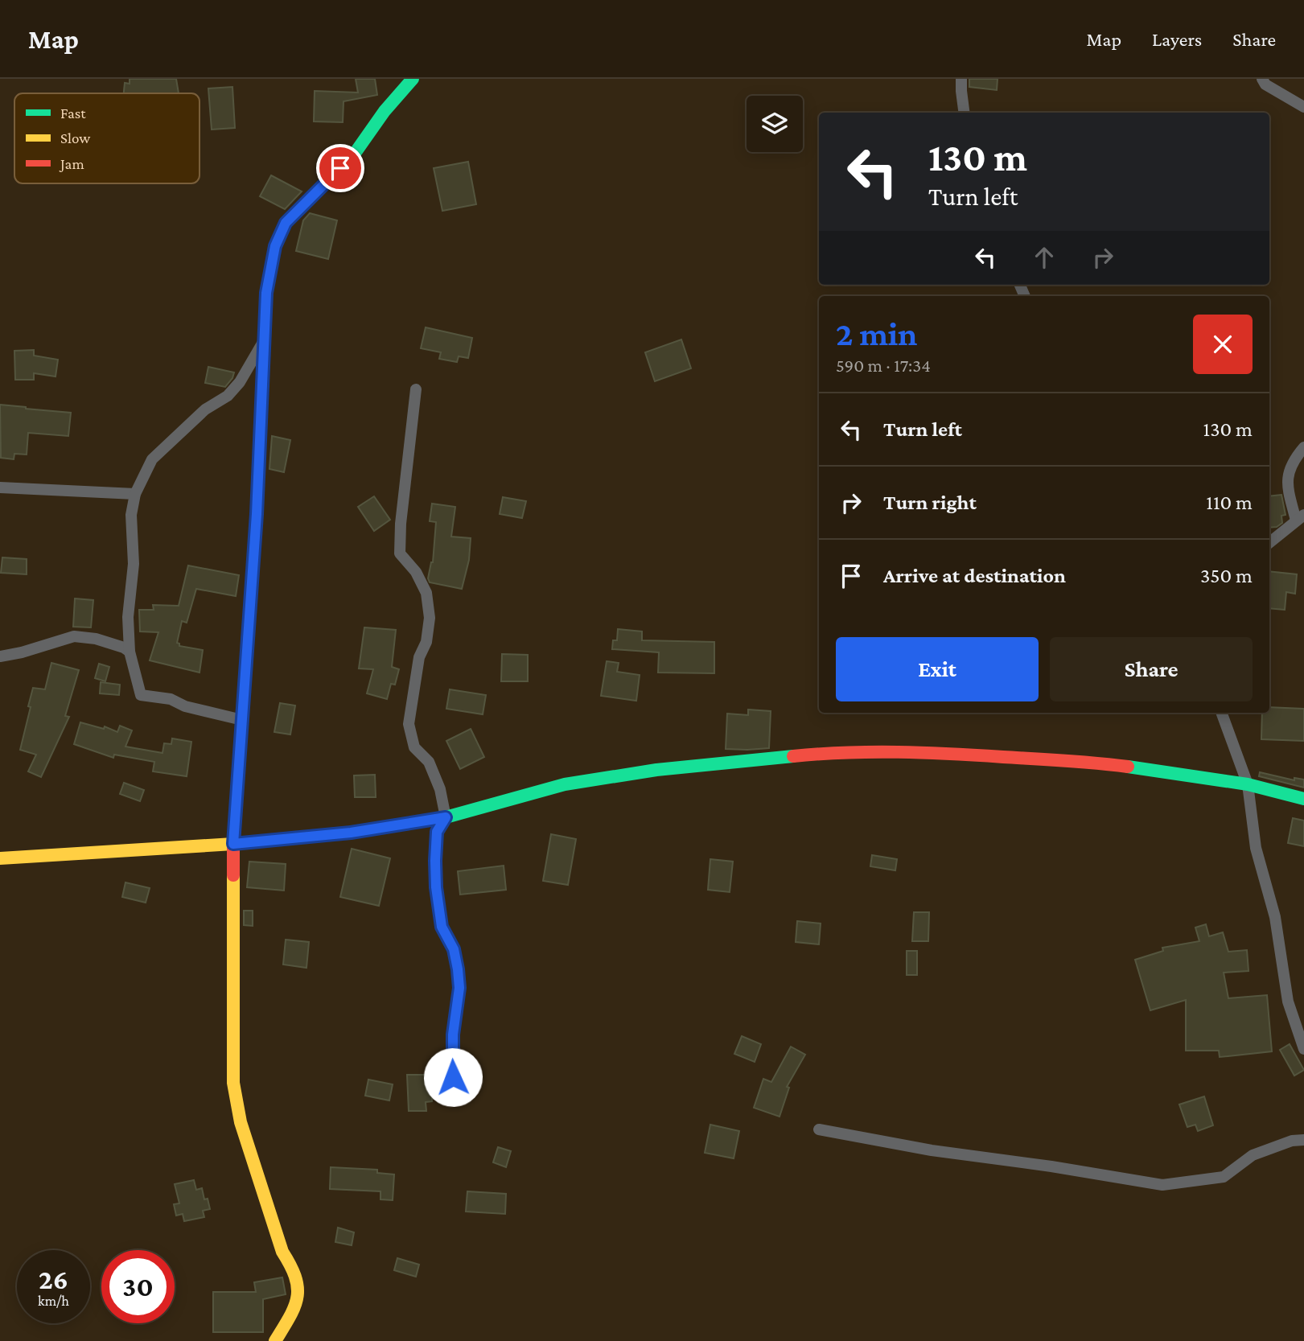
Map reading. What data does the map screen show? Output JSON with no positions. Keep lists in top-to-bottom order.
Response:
{
  "legend": ["Fast", "Slow", "Jam"],
  "page": {
    "header": "Map",
    "nav": ["Map", "Layers", "Share"],
    "turn": ["130 m", "Turn left"],
    "heading": ["2 min", "590 m · 17:34"],
    "list": [
      {
        "name": "Turn left",
        "value": "130 m"
      },
      {
        "name": "Turn right",
        "value": "110 m"
      },
      {
        "name": "Arrive at destination",
        "value": "350 m"
      }
    ],
    "buttons": ["Exit", "Share"],
    "speed": "26 km/h",
    "limit": "30"
  }
}
